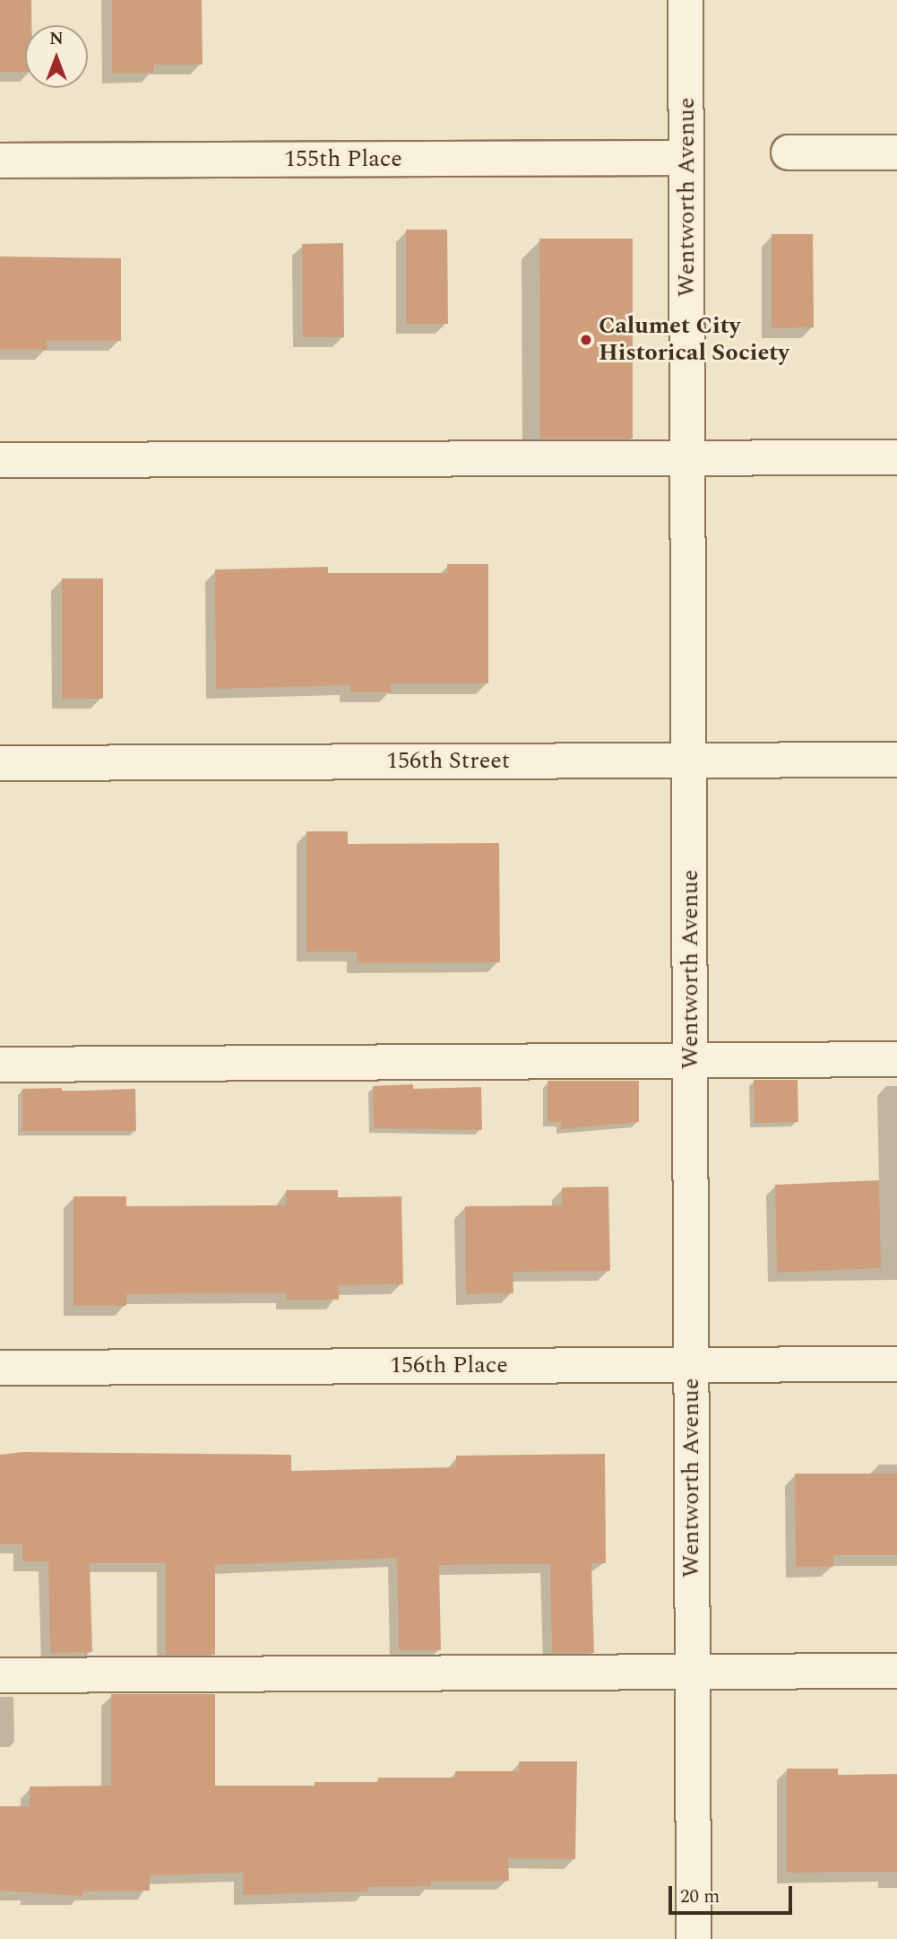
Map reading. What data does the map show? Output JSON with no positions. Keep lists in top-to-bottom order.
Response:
{
  "streets": {
    "street": [
      "155th Place",
      "Wentworth Avenue",
      "156th Street",
      "156th Place"
    ]
  },
  "crossings": [
    ["155th Place", "Wentworth Avenue"],
    ["Wentworth Avenue", "156th Street"],
    ["Wentworth Avenue", "156th Place"]
  ],
  "places": ["Calumet City Historical Society"],
  "scale_bar": "20 m",
  "north": "top"
}
